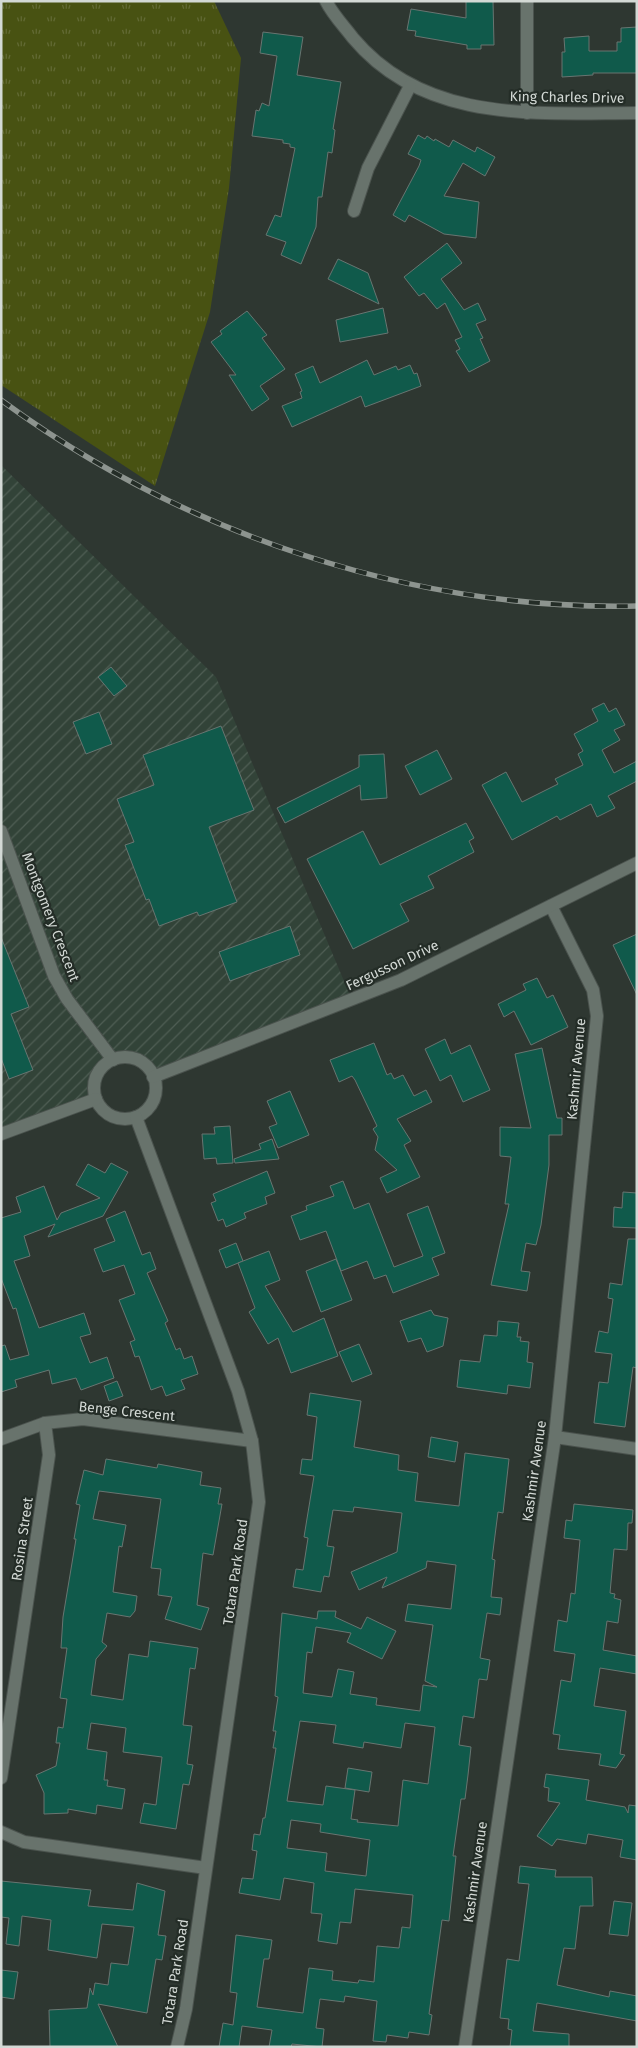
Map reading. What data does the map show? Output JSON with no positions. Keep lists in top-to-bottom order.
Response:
{
  "streets": {
    "street": [
      "King Charles Drive",
      "Montgomery Crescent",
      "Fergusson Drive",
      "Kashmir Avenue",
      "Benge Crescent",
      "Rosina Street",
      "Totara Park Road"
    ]
  },
  "crossings": [
    ["Montgomery Crescent", "Fergusson Drive"],
    ["Montgomery Crescent", "Totara Park Road"],
    ["Fergusson Drive", "Kashmir Avenue"],
    ["Fergusson Drive", "Totara Park Road"],
    ["Benge Crescent", "Rosina Street"],
    ["Benge Crescent", "Totara Park Road"]
  ]
}
